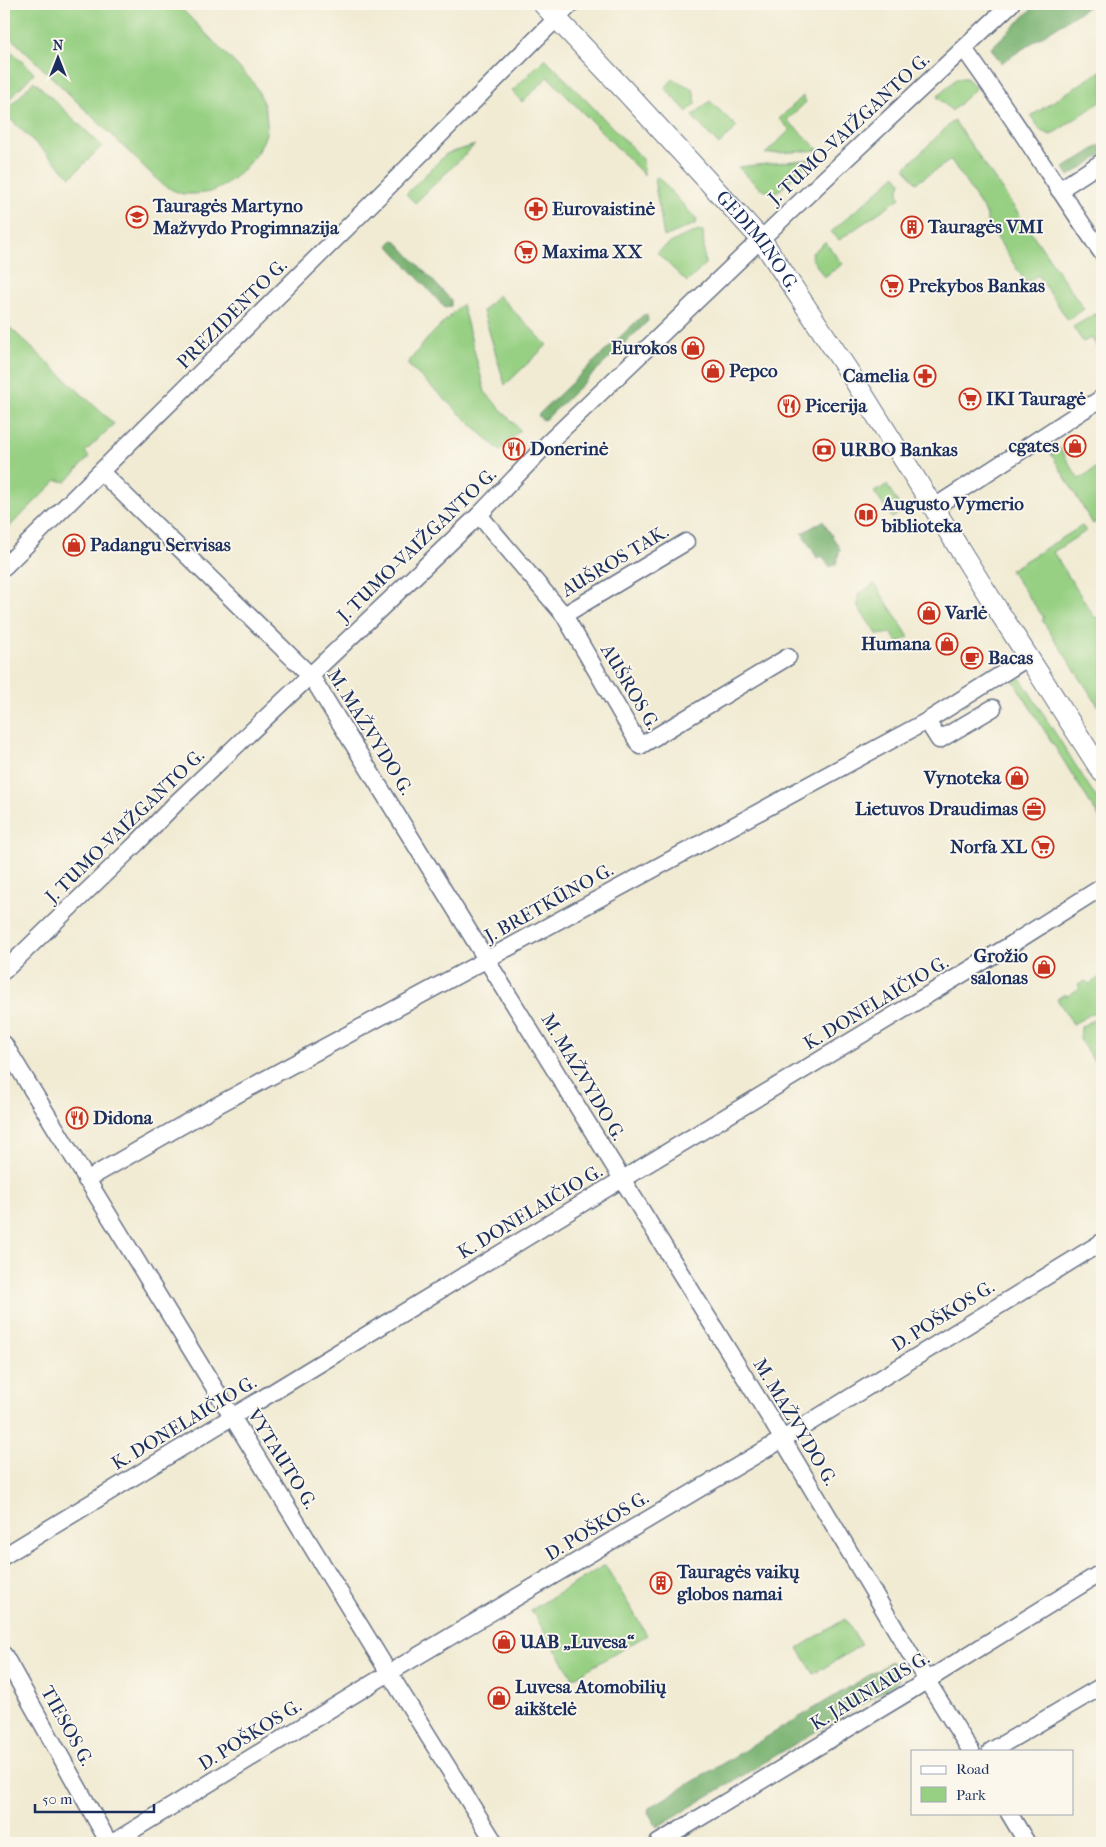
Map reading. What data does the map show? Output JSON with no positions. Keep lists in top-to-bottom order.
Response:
{
  "streets": {
    "main road": ["GEDIMINO G."],
    "street": [
      "J. TUMO-VAIŽGANTO G.",
      "PREZIDENTO G.",
      "AUŠROS TAK.",
      "AUŠROS G.",
      "M. MAŽVYDO G.",
      "J. BRETKŪNO G.",
      "K. DONELAIČIO G.",
      "D. POŠKOS G.",
      "VYTAUTO G.",
      "K. JAUNIAUS G.",
      "TIESOS G."
    ]
  },
  "crossings": [
    ["J. TUMO-VAIŽGANTO G.", "GEDIMINO G."],
    ["J. TUMO-VAIŽGANTO G.", "AUŠROS G."],
    ["J. TUMO-VAIŽGANTO G.", "M. MAŽVYDO G."],
    ["GEDIMINO G.", "PREZIDENTO G."],
    ["GEDIMINO G.", "J. BRETKŪNO G."],
    ["PREZIDENTO G.", "M. MAŽVYDO G."],
    ["AUŠROS TAK.", "AUŠROS G."],
    ["M. MAŽVYDO G.", "J. BRETKŪNO G."],
    ["M. MAŽVYDO G.", "K. DONELAIČIO G."],
    ["M. MAŽVYDO G.", "D. POŠKOS G."],
    ["M. MAŽVYDO G.", "K. JAUNIAUS G."],
    ["J. BRETKŪNO G.", "VYTAUTO G."],
    ["K. DONELAIČIO G.", "VYTAUTO G."],
    ["D. POŠKOS G.", "VYTAUTO G."],
    ["D. POŠKOS G.", "TIESOS G."]
  ],
  "places": {
    "pharmacy": ["Eurovaistinė", "Camelia"],
    "school or university": ["Tauragės Martyno Mažvydo Progimnazija"],
    "building": ["Tauragės VMI", "Tauragės vaikų globos namai"],
    "supermarket": [
      "Maxima XX",
      "Prekybos Bankas",
      "IKI Tauragė",
      "Norfa XL"
    ],
    "shop": [
      "Eurokos",
      "Pepco",
      "cgates",
      "Padangu Servisas",
      "Varlė",
      "Humana",
      "Vynoteka",
      "Grožio salonas",
      "UAB „Luvesa“",
      "Luvesa Atomobilių aikštelė"
    ],
    "restaurant": ["Picerija", "Donerinė", "Didona"],
    "bank": ["URBO Bankas"],
    "library": ["Augusto Vymerio biblioteka"],
    "cafe": ["Bacas"],
    "office": ["Lietuvos Draudimas"]
  },
  "legend": ["Road", "Park"],
  "scale_bar": "50 m",
  "north": "top"
}
